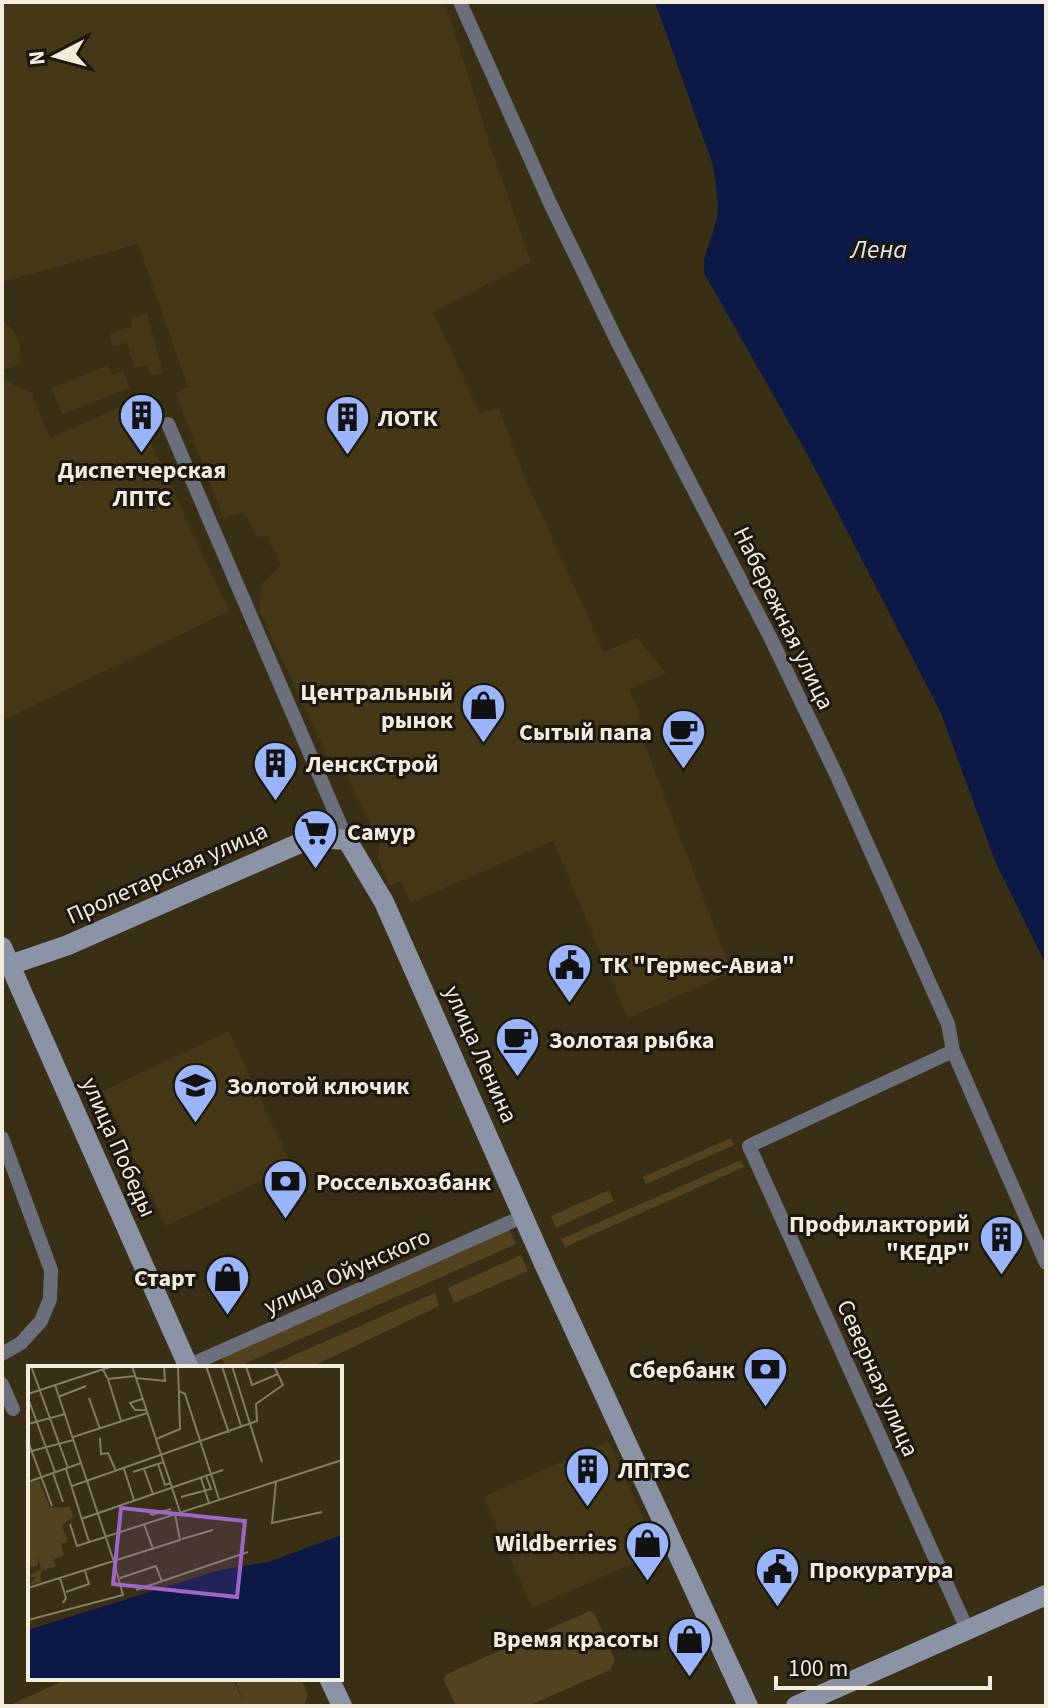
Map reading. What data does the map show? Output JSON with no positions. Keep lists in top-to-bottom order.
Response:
{
  "streets": {
    "main road": ["Пролетарская улица", "улица Ленина", "улица Победы"],
    "street": ["Набережная улица", "улица Ойунского", "Северная улица"]
  },
  "crossings": [
    ["Набережная улица", "Северная улица"],
    ["Пролетарская улица", "улица Ленина"],
    ["Пролетарская улица", "улица Победы"],
    ["улица Ленина", "улица Ойунского"]
  ],
  "water": ["Лена"],
  "places": {
    "building": [
      "Диспетчерская ЛПТС",
      "ЛОТК",
      "ЛенскСтрой",
      "Профилакторий \"КЕДР\"",
      "ЛПТЭС"
    ],
    "shop": [
      "Центральный рынок",
      "Старт",
      "Wildberries",
      "Время красоты"
    ],
    "cafe": ["Сытый папа", "Золотая рыбка"],
    "supermarket": ["Самур"],
    "public building": ["ТК \"Гермес-Авиа\"", "Прокуратура"],
    "school or university": ["Золотой ключик"],
    "bank": ["Россельхозбанк", "Сбербанк"]
  },
  "scale_bar": "100 m",
  "north": "left"
}
